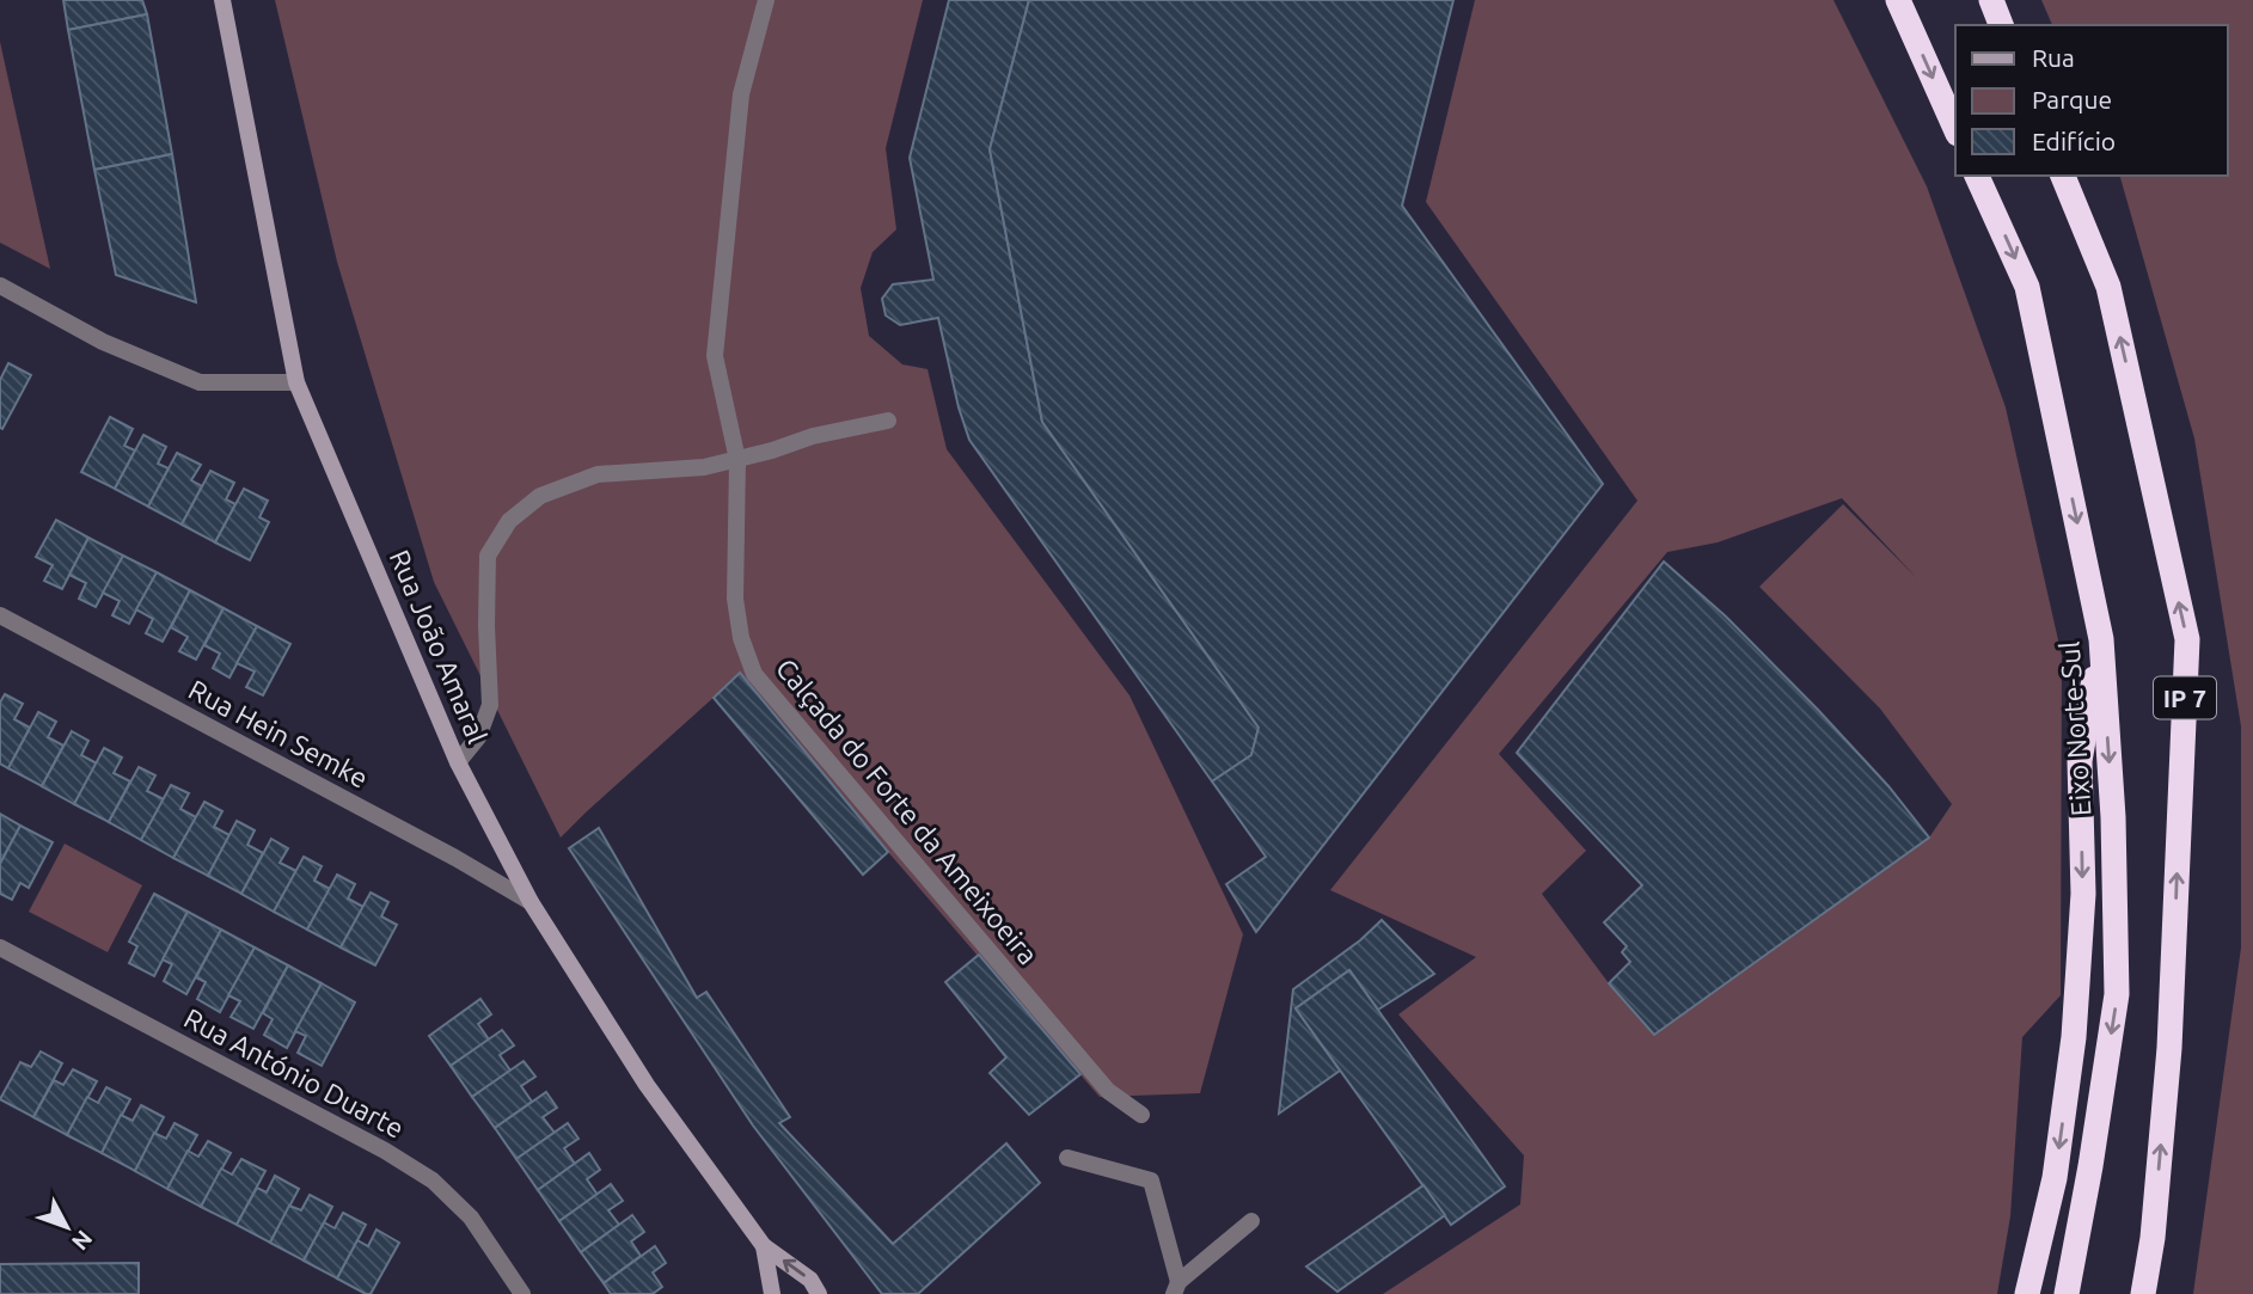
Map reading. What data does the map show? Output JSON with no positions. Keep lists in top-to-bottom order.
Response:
{
  "streets": {
    "highway": ["IP 7", "Eixo Norte-Sul"],
    "street": [
      "Rua João Amaral",
      "Rua Hein Semke",
      "Calçada do Forte da Ameixoeira",
      "Rua António Duarte"
    ]
  },
  "crossings": [
    ["Rua João Amaral", "Rua Hein Semke"]
  ],
  "legend": ["Rua", "Parque", "Edifício"],
  "north": "bottom right"
}
